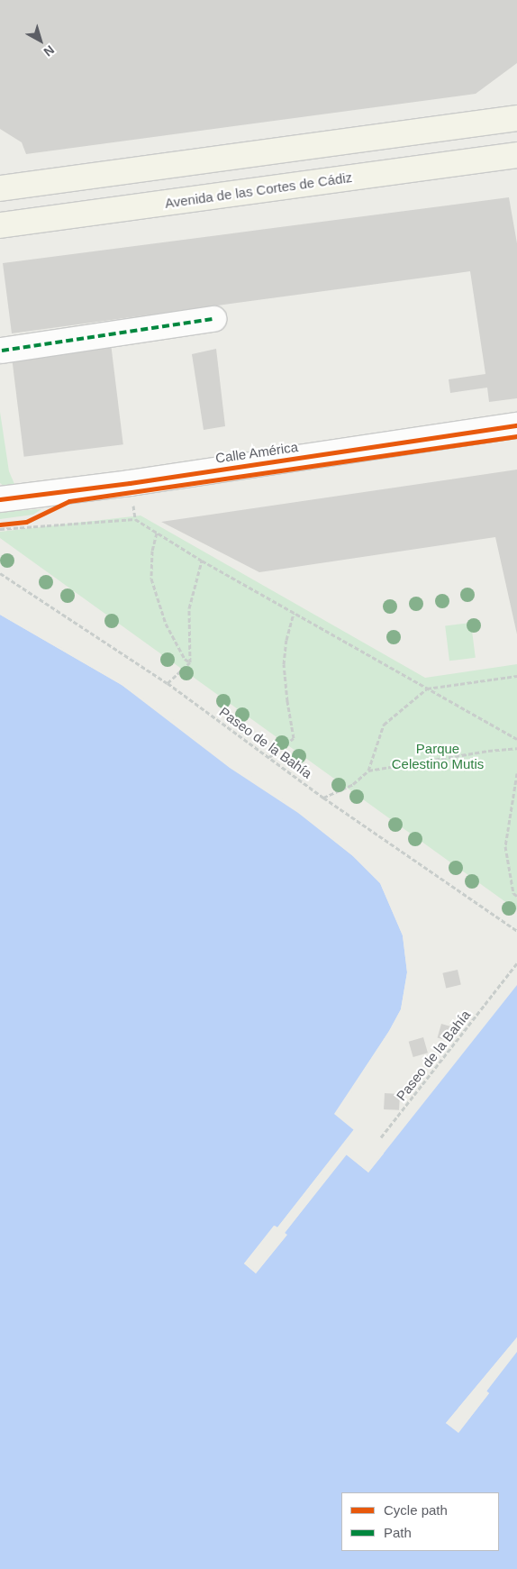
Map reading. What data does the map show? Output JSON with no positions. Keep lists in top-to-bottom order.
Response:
{
  "streets": {
    "main road": ["Avenida de las Cortes de Cádiz"],
    "street": ["Calle América"],
    "path": ["Paseo de la Bahía"]
  },
  "parks": ["Parque Celestino Mutis"],
  "legend": ["Cycle path", "Path"],
  "north": "bottom right"
}
